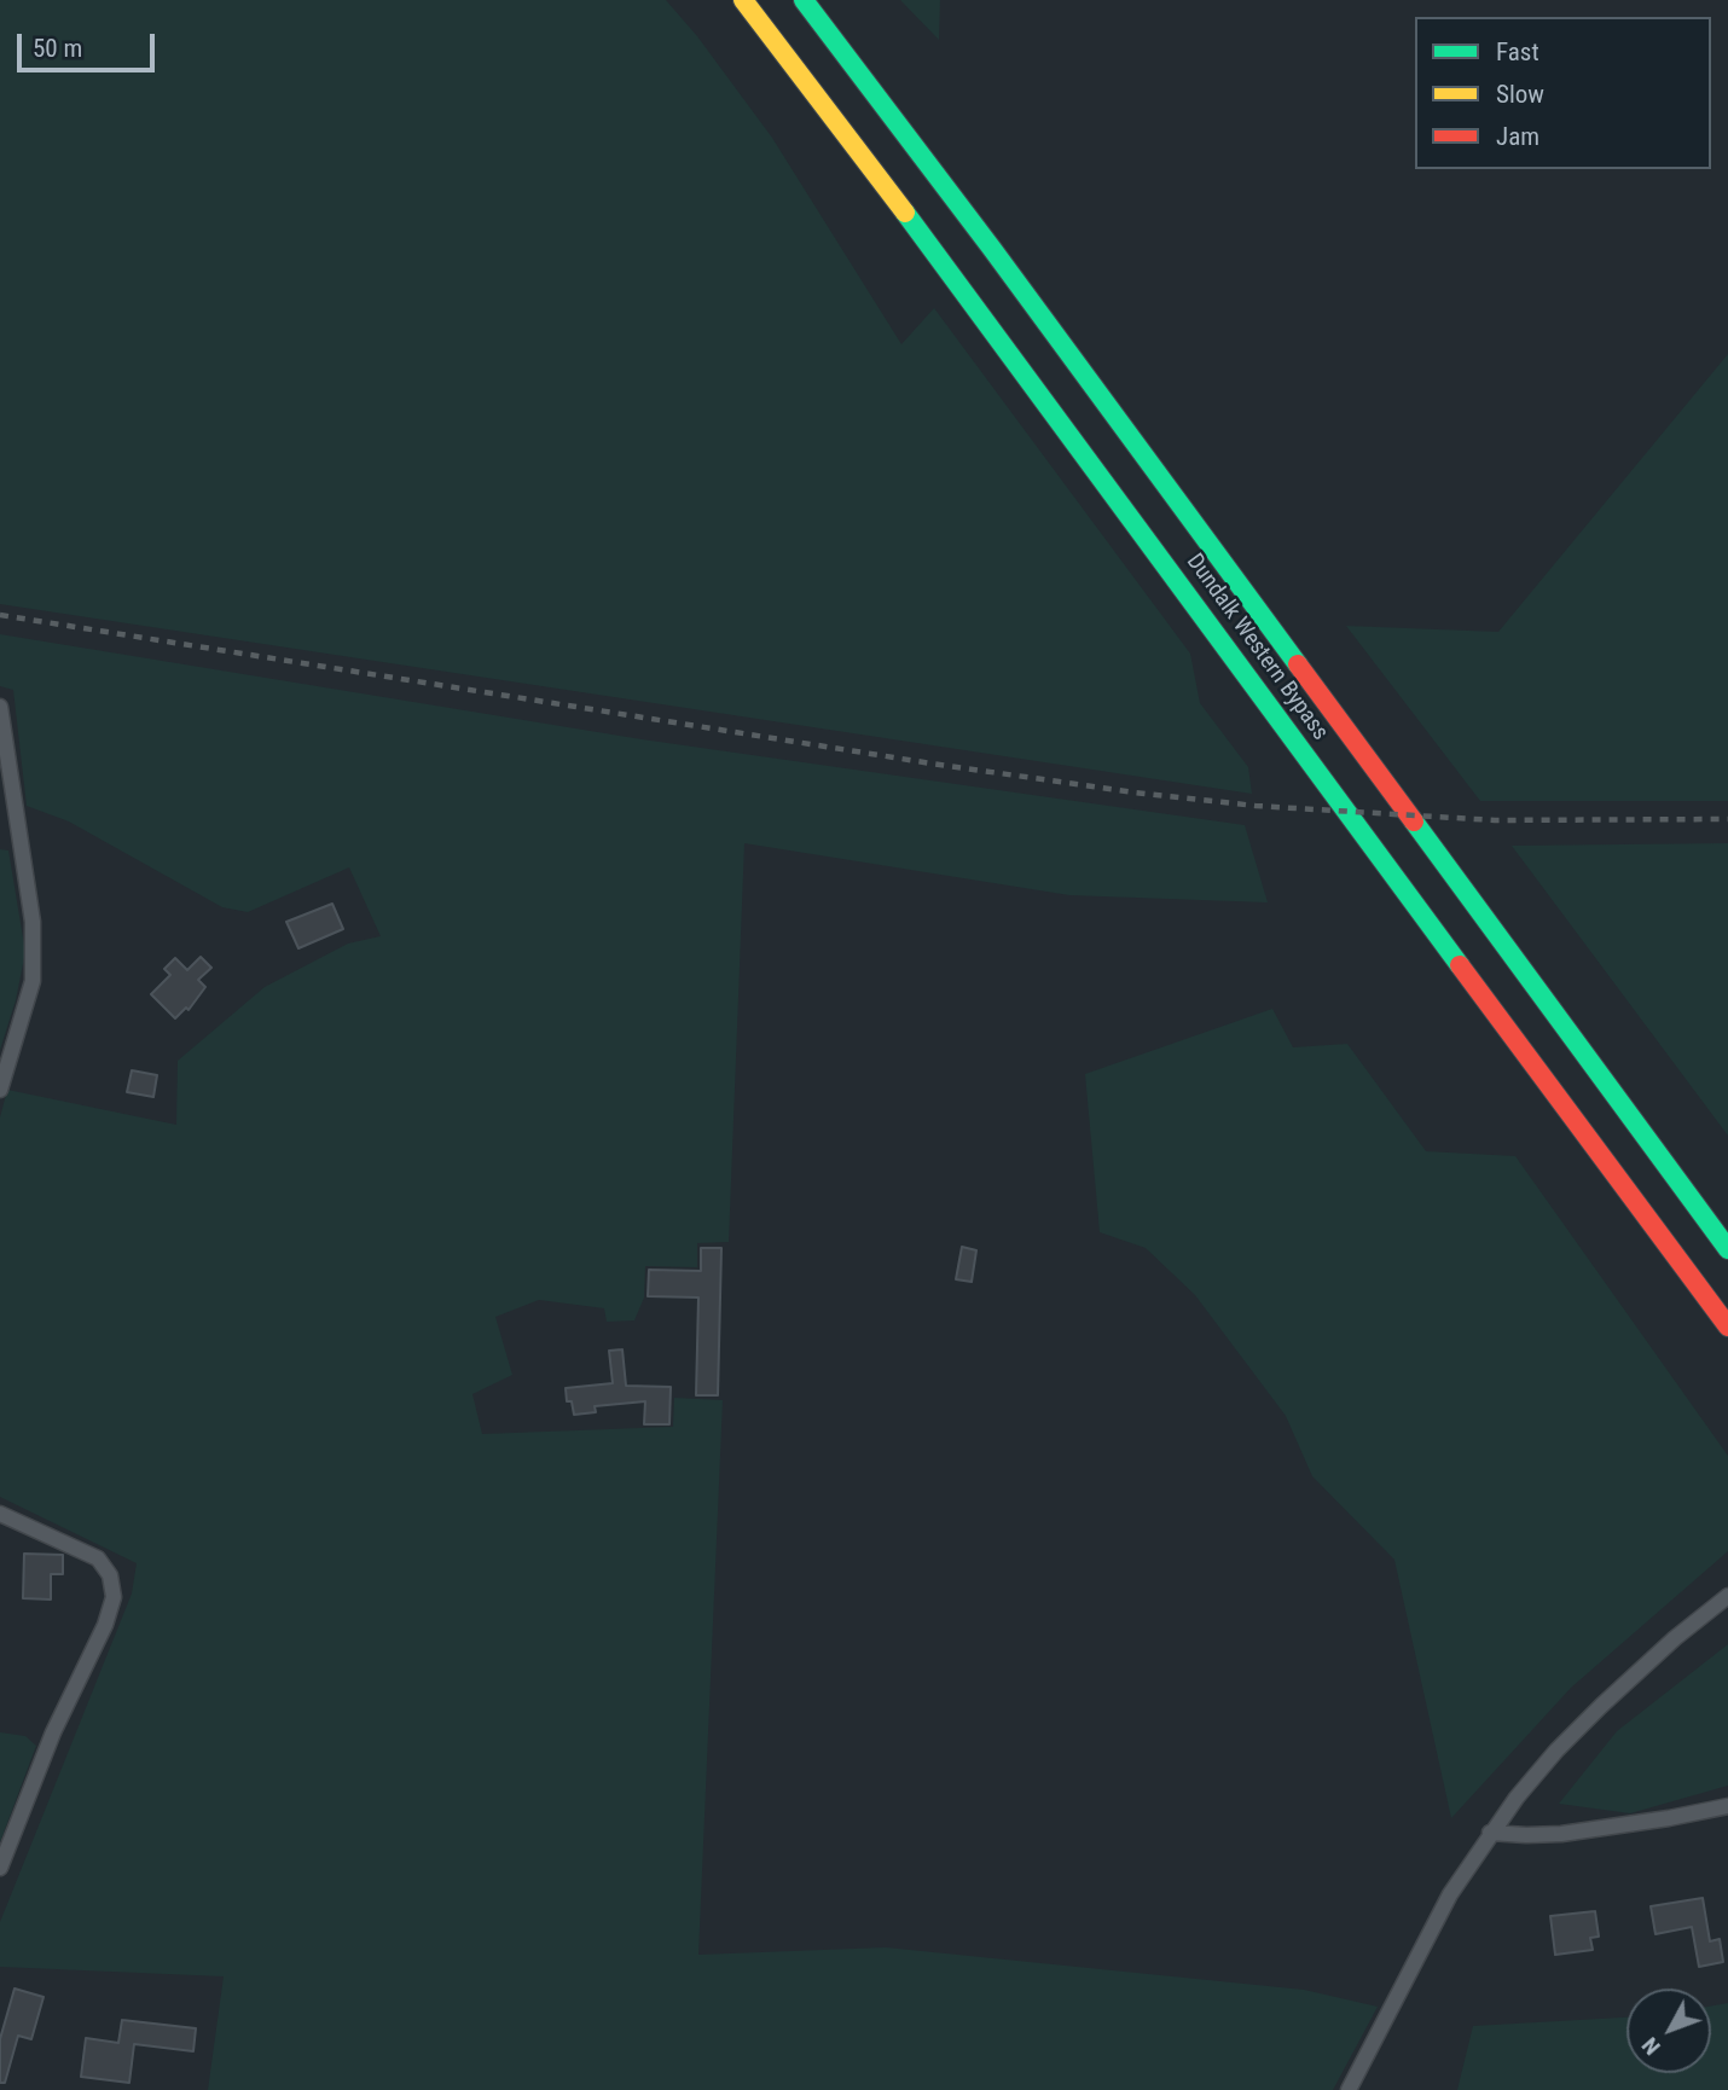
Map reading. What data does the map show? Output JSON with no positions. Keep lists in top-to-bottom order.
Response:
{
  "streets": {
    "highway": ["Dundalk Western Bypass"]
  },
  "legend": ["Fast", "Slow", "Jam"],
  "scale_bar": "50 m",
  "north": "bottom left"
}
